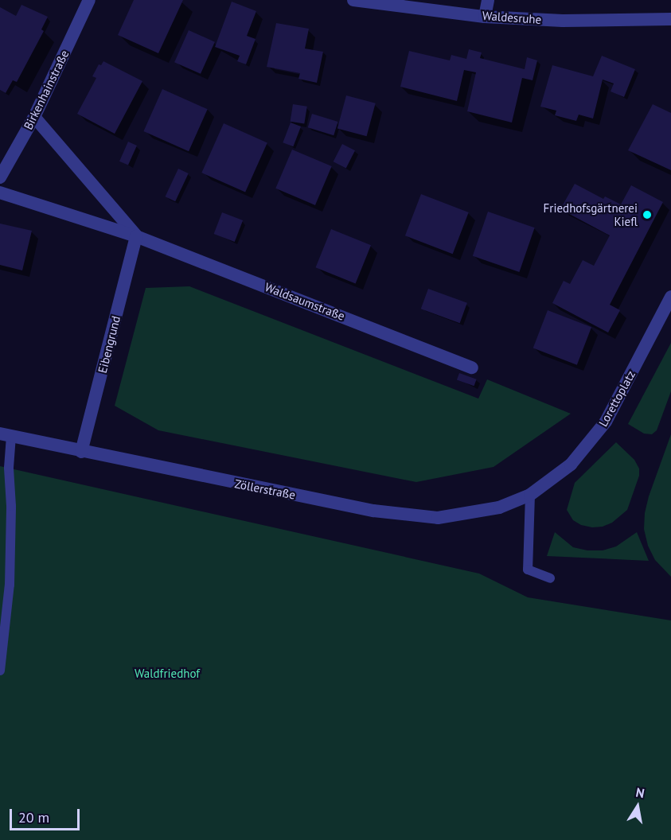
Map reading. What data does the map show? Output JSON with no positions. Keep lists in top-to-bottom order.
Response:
{
  "streets": {
    "street": [
      "Waldesruhe",
      "Birkenhainstraße",
      "Waldsaumstraße",
      "Eibengrund",
      "Lorettoplatz",
      "Zöllerstraße"
    ]
  },
  "crossings": [
    ["Birkenhainstraße", "Waldsaumstraße"],
    ["Waldsaumstraße", "Eibengrund"],
    ["Eibengrund", "Zöllerstraße"],
    ["Lorettoplatz", "Zöllerstraße"]
  ],
  "parks": ["Waldfriedhof"],
  "places": ["Friedhofsgärtnerei Kiefl"],
  "scale_bar": "20 m",
  "north": "top"
}
